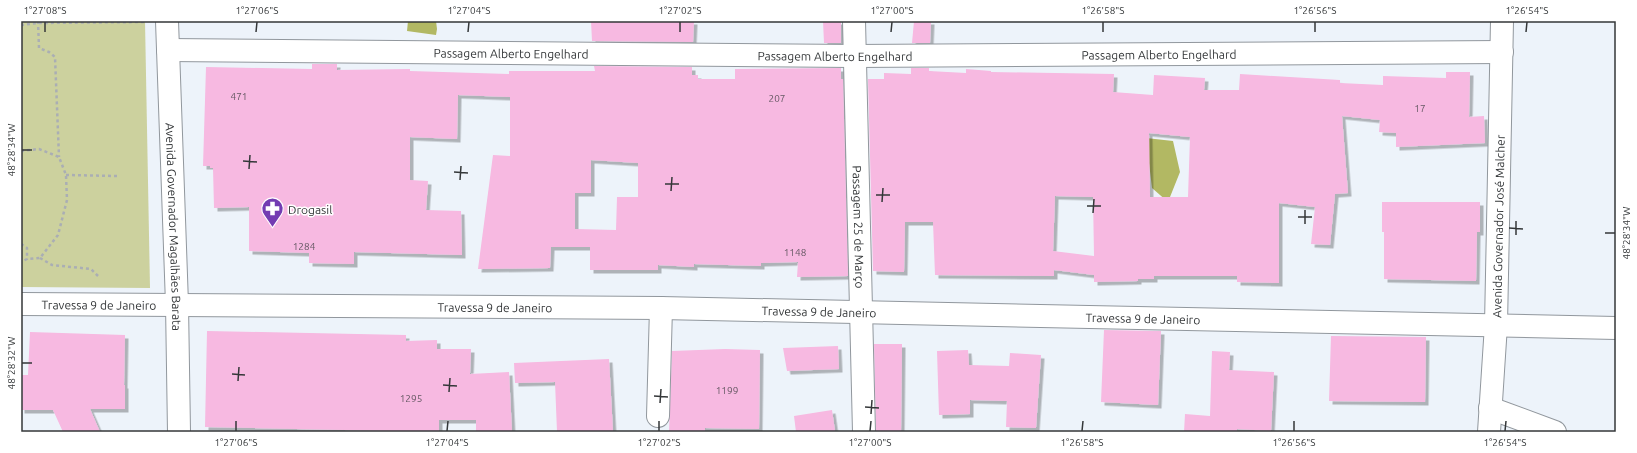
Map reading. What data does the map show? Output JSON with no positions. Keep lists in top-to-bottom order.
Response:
{
  "streets": {
    "main road": [
      "Passagem Alberto Engelhard",
      "Avenida Governador Magalhães Barata",
      "Passagem 25 de Março",
      "Avenida Governador José Malcher",
      "Travessa 9 de Janeiro"
    ]
  },
  "crossings": [
    ["Passagem Alberto Engelhard", "Avenida Governador Magalhães Barata"],
    ["Passagem Alberto Engelhard", "Passagem 25 de Março"],
    ["Passagem Alberto Engelhard", "Avenida Governador José Malcher"],
    ["Avenida Governador Magalhães Barata", "Travessa 9 de Janeiro"],
    ["Passagem 25 de Março", "Travessa 9 de Janeiro"],
    ["Avenida Governador José Malcher", "Travessa 9 de Janeiro"]
  ],
  "places": {
    "pharmacy": ["Drogasil"]
  },
  "house_numbers": [
    "471",
    "207",
    "17",
    "1284",
    "1148",
    "1199",
    "1295"
  ],
  "coordinates": [
    "1°27'08\"S",
    "1°27'06\"S",
    "1°27'04\"S",
    "1°27'02\"S",
    "1°27'00\"S",
    "1°26'58\"S",
    "1°26'56\"S",
    "1°26'54\"S",
    "48°28'34\"W",
    "48°28'32\"W"
  ]
}
